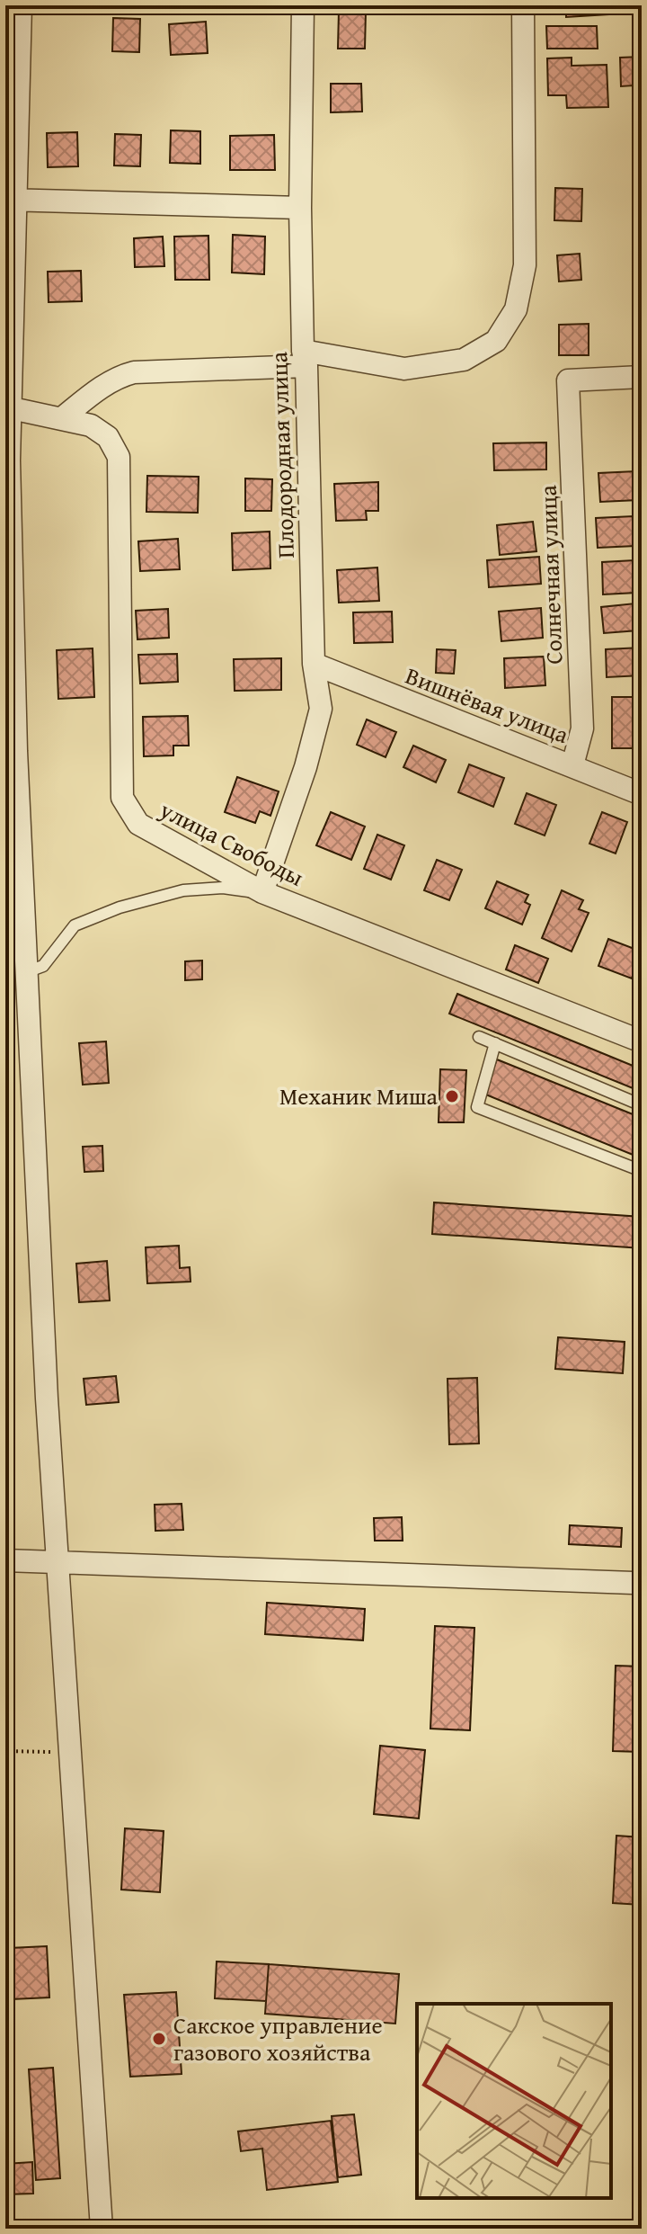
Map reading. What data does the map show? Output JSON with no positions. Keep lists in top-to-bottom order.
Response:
{
  "streets": {
    "street": [
      "Плодородная улица",
      "Солнечная улица",
      "Вишнёвая улица",
      "улица Свободы"
    ]
  },
  "crossings": [
    ["Плодородная улица", "Вишнёвая улица"],
    ["Плодородная улица", "улица Свободы"],
    ["Солнечная улица", "Вишнёвая улица"]
  ],
  "places": ["Механик Миша", "Сакское управление газового хозяйства"]
}
